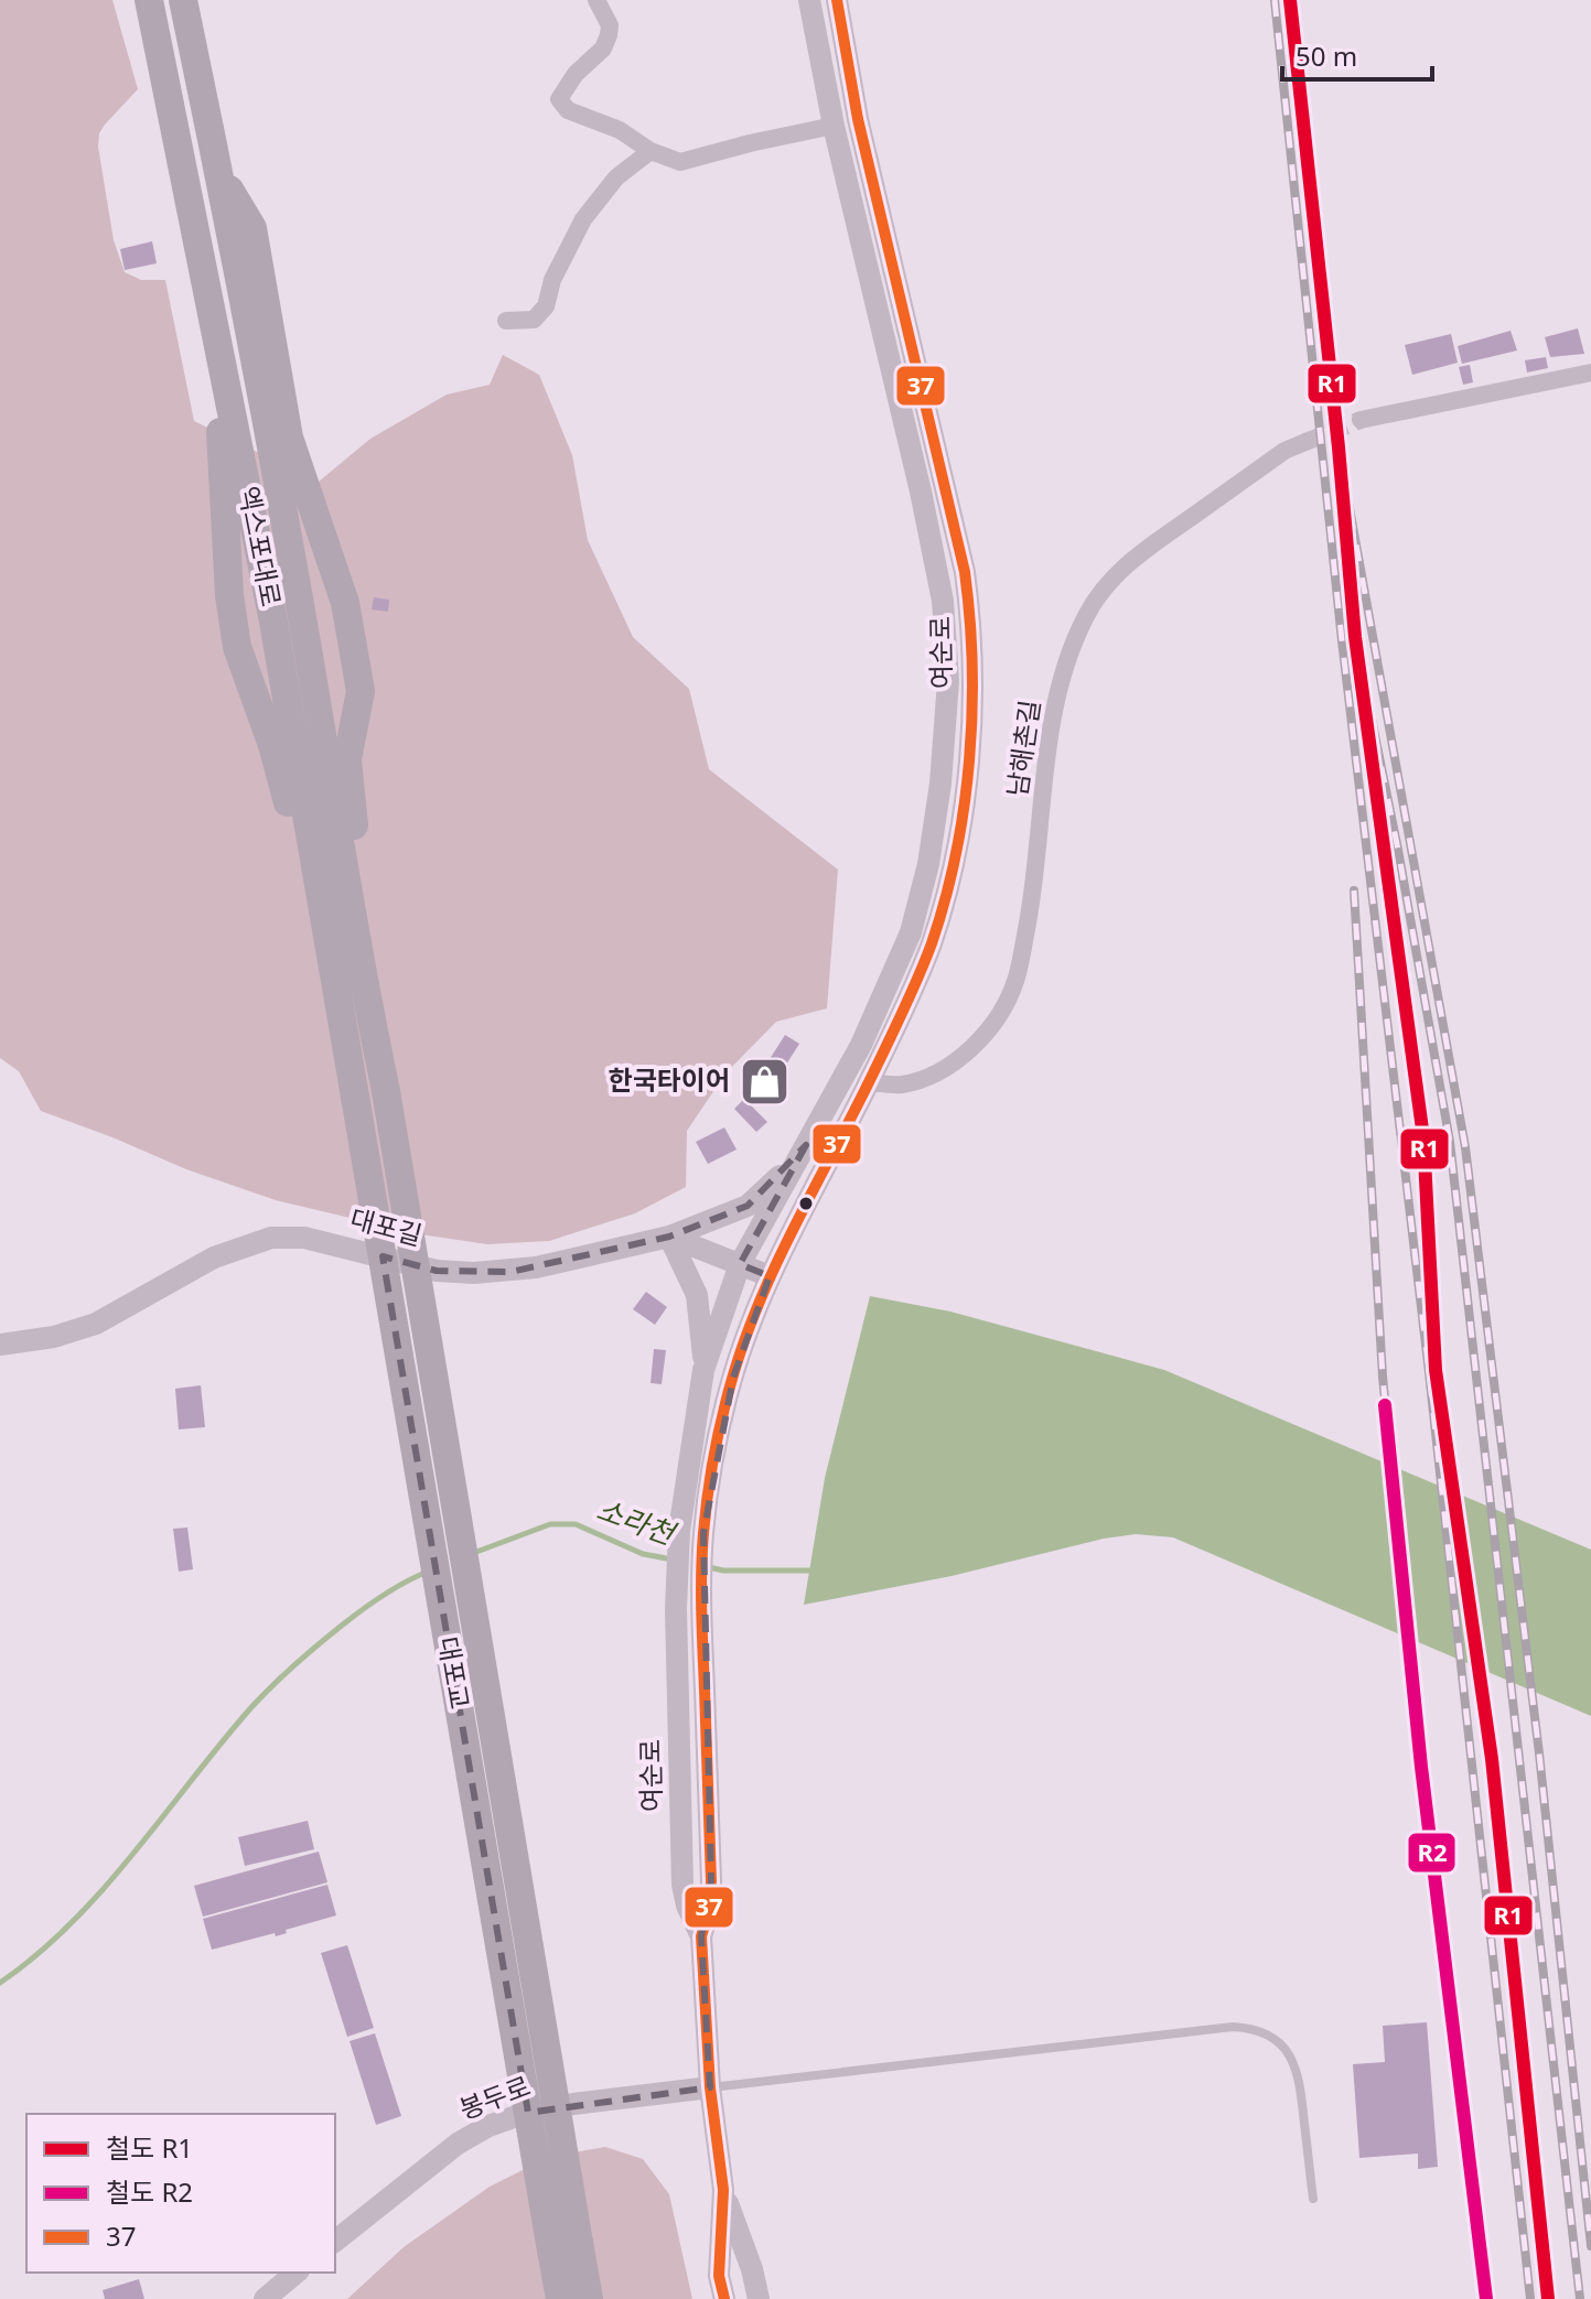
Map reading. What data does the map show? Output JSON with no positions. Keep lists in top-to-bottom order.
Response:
{
  "streets": {
    "highway": ["엑스포대로", "대포교"],
    "street": [
      "여순로",
      "남해촌길",
      "대포길",
      "봉두로"
    ]
  },
  "crossings": [
    ["엑스포대로", "대포교"],
    ["여순로", "남해촌길"],
    ["여순로", "대포길"],
    ["여순로", "봉두로"]
  ],
  "water": ["소라천"],
  "places": {
    "shop": ["한국타이어"]
  },
  "lines": ["rail line R1", "transit line 37", "rail line R2"],
  "legend": ["철도 R1", "철도 R2", "37"],
  "scale_bar": "50 m"
}
